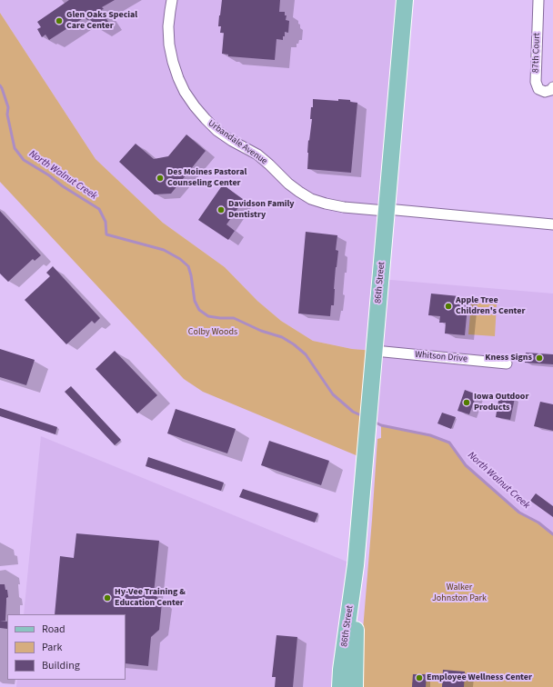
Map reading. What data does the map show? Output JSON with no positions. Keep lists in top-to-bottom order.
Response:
{
  "streets": {
    "main road": ["86th Street"],
    "street": ["87th Court", "Urbandale Avenue", "Whitson Drive"]
  },
  "crossings": [
    ["Urbandale Avenue", "86th Street"],
    ["86th Street", "Whitson Drive"]
  ],
  "water": ["North Walnut Creek"],
  "parks": ["Colby Woods", "Walker Johnston Park"],
  "places": [
    "Glen Oaks Special Care Center",
    "Des Moines Pastoral Counseling Center",
    "Davidson Family Dentistry",
    "Apple Tree Children's Center",
    "Kness Signs",
    "Iowa Outdoor Products",
    "Hy-Vee Training & Education Center",
    "Employee Wellness Center"
  ],
  "legend": ["Road", "Park", "Building"]
}
